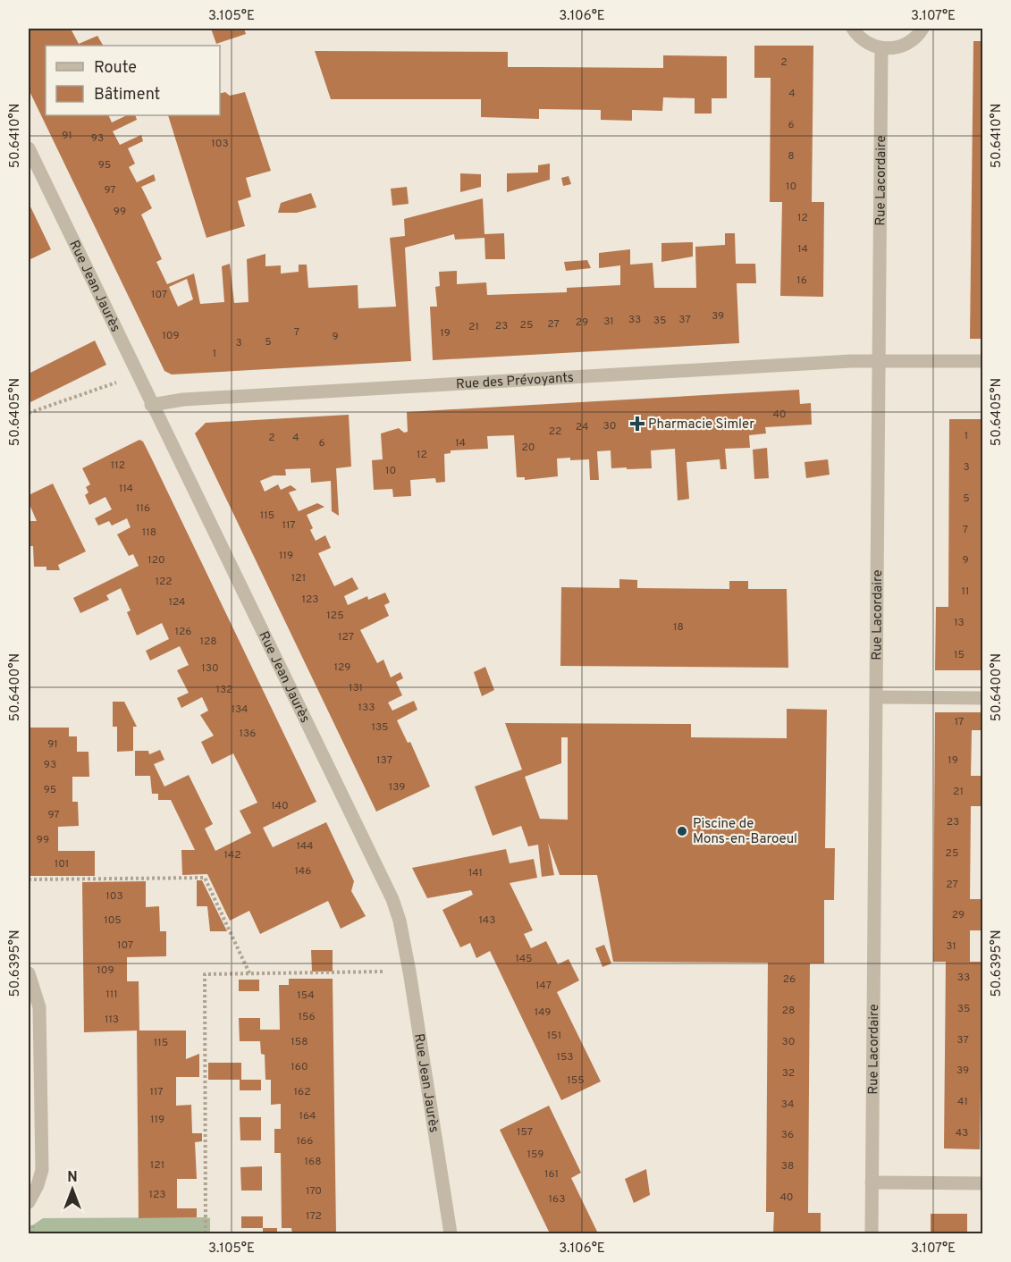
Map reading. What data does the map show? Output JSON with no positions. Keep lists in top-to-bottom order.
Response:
{
  "streets": {
    "street": ["Rue Lacordaire", "Rue Jean Jaurès", "Rue des Prévoyants"]
  },
  "crossings": [
    ["Rue Lacordaire", "Rue des Prévoyants"],
    ["Rue Jean Jaurès", "Rue des Prévoyants"]
  ],
  "places": {
    "health": ["Pharmacie Simler"],
    "other": ["Piscine de Mons-en-Baroeul"]
  },
  "house_numbers": [
    "2",
    "4",
    "6",
    "91",
    "93",
    "103",
    "8",
    "95",
    "10",
    "97",
    "99",
    "12",
    "14",
    "16",
    "107",
    "39",
    "33",
    "37",
    "35",
    "31",
    "29",
    "27",
    "25",
    "23",
    "21",
    "7",
    "19",
    "109",
    "9",
    "5",
    "3",
    "1",
    "40",
    "30",
    "24",
    "22",
    "1",
    "2",
    "4",
    "6",
    "14",
    "20",
    "12",
    "112",
    "3",
    "10",
    "114",
    "5",
    "116",
    "115",
    "117",
    "7",
    "118",
    "119",
    "120",
    "9",
    "121",
    "122",
    "11",
    "123",
    "124",
    "125",
    "13",
    "18",
    "126",
    "127",
    "128",
    "15",
    "129",
    "130",
    "131",
    "132",
    "133",
    "134",
    "17",
    "135",
    "136",
    "91",
    "137",
    "19",
    "93",
    "139",
    "95",
    "21",
    "140",
    "97",
    "23",
    "99",
    "144",
    "25",
    "142",
    "101",
    "146",
    "141",
    "27",
    "103",
    "29",
    "105",
    "143",
    "107",
    "31",
    "145",
    "109",
    "33",
    "26",
    "147",
    "111",
    "154",
    "35",
    "28",
    "149",
    "156",
    "113",
    "151",
    "37",
    "158",
    "30",
    "115",
    "153",
    "160",
    "39",
    "32",
    "155",
    "117",
    "162",
    "41",
    "34",
    "164",
    "119",
    "157",
    "43",
    "36",
    "166",
    "159",
    "168",
    "121",
    "38",
    "161",
    "170",
    "123",
    "40",
    "163",
    "172"
  ],
  "legend": ["Route", "Bâtiment"],
  "north": "top",
  "coordinates": [
    "3.105°E",
    "3.106°E",
    "3.107°E",
    "50.6410°N",
    "50.6405°N",
    "50.6400°N",
    "50.6395°N"
  ]
}
